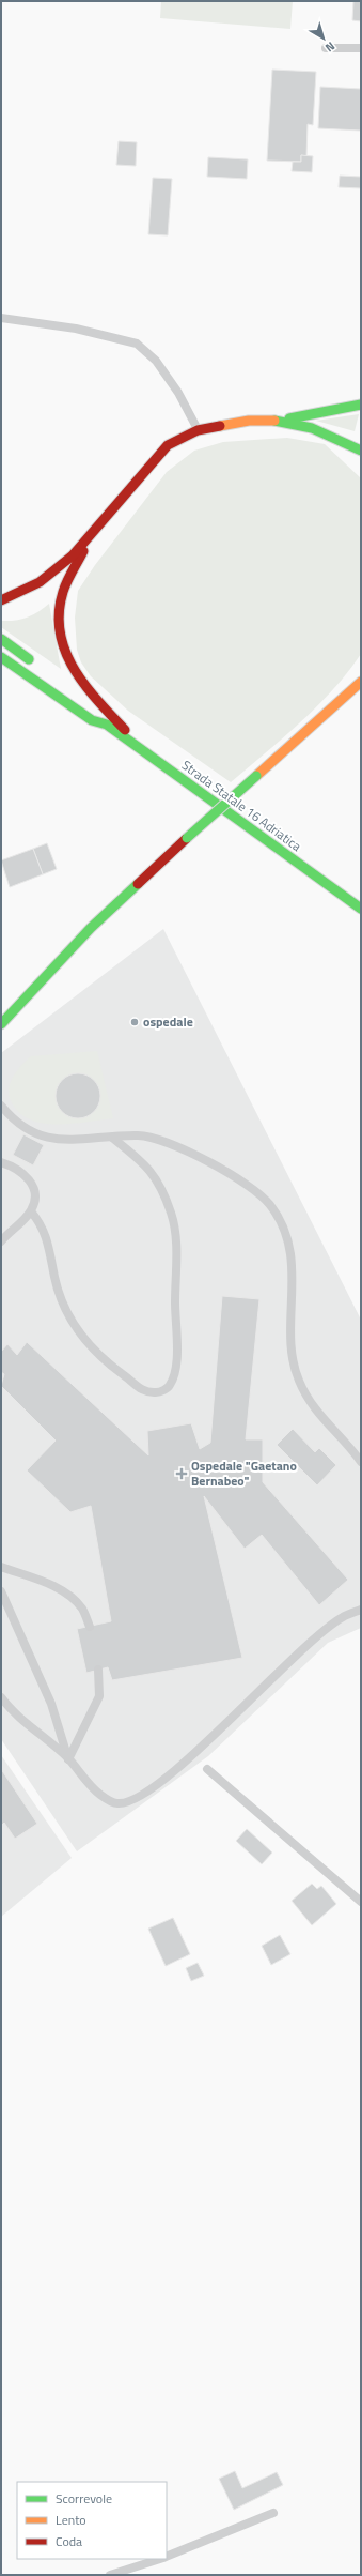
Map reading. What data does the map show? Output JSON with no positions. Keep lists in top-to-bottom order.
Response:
{
  "streets": {
    "main road": ["Strada Statale 16 Adriatica"]
  },
  "places": {
    "other": ["ospedale"],
    "health": ["Ospedale \"Gaetano Bernabeo\""]
  },
  "legend": ["Scorrevole", "Lento", "Coda"],
  "north": "bottom right"
}
